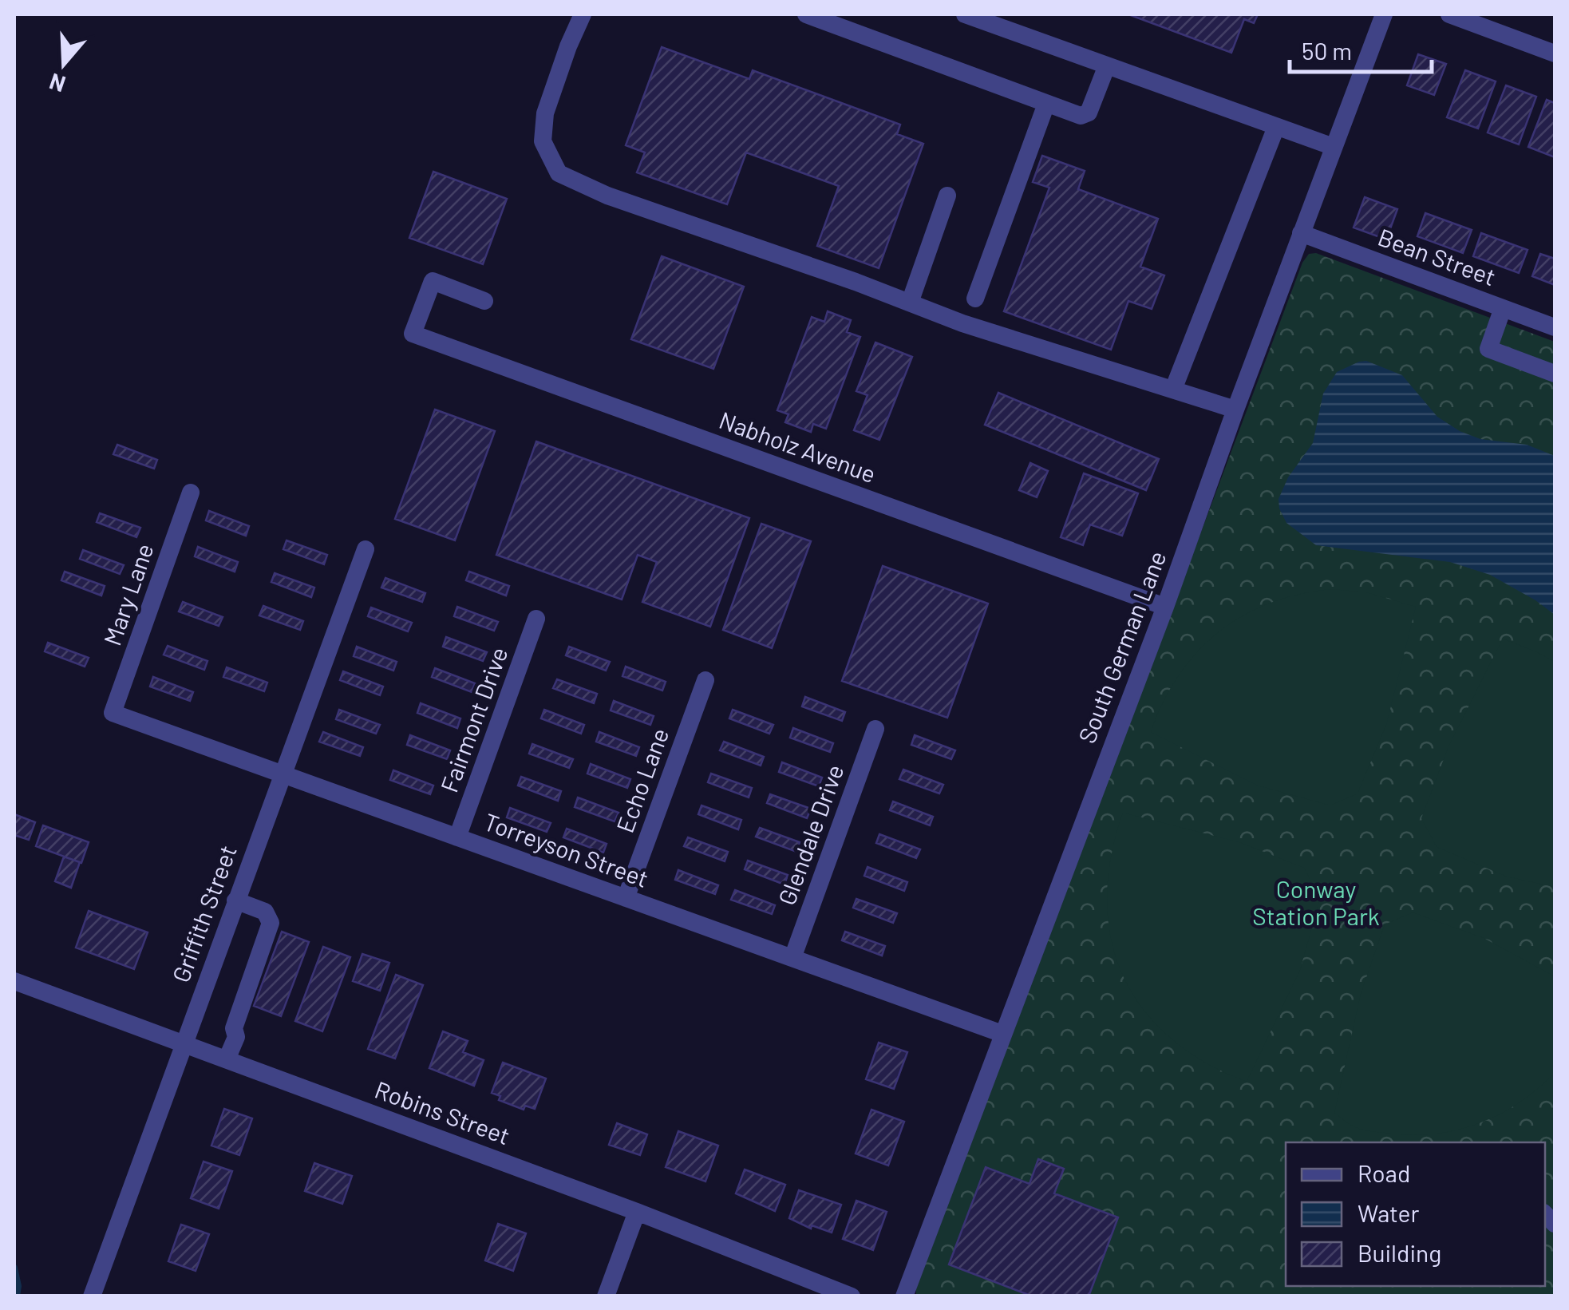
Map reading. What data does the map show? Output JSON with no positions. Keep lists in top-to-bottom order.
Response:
{
  "streets": {
    "street": [
      "Bean Street",
      "Nabholz Avenue",
      "Mary Lane",
      "South German Lane",
      "Fairmont Drive",
      "Echo Lane",
      "Glendale Drive",
      "Torreyson Street",
      "Griffith Street",
      "Robins Street"
    ]
  },
  "crossings": [
    ["Bean Street", "South German Lane"],
    ["Nabholz Avenue", "South German Lane"],
    ["Mary Lane", "Torreyson Street"],
    ["South German Lane", "Torreyson Street"],
    ["Fairmont Drive", "Torreyson Street"],
    ["Echo Lane", "Torreyson Street"],
    ["Glendale Drive", "Torreyson Street"],
    ["Torreyson Street", "Griffith Street"],
    ["Griffith Street", "Robins Street"]
  ],
  "parks": ["Conway Station Park"],
  "legend": ["Road", "Water", "Building"],
  "scale_bar": "50 m",
  "north": "bottom"
}
